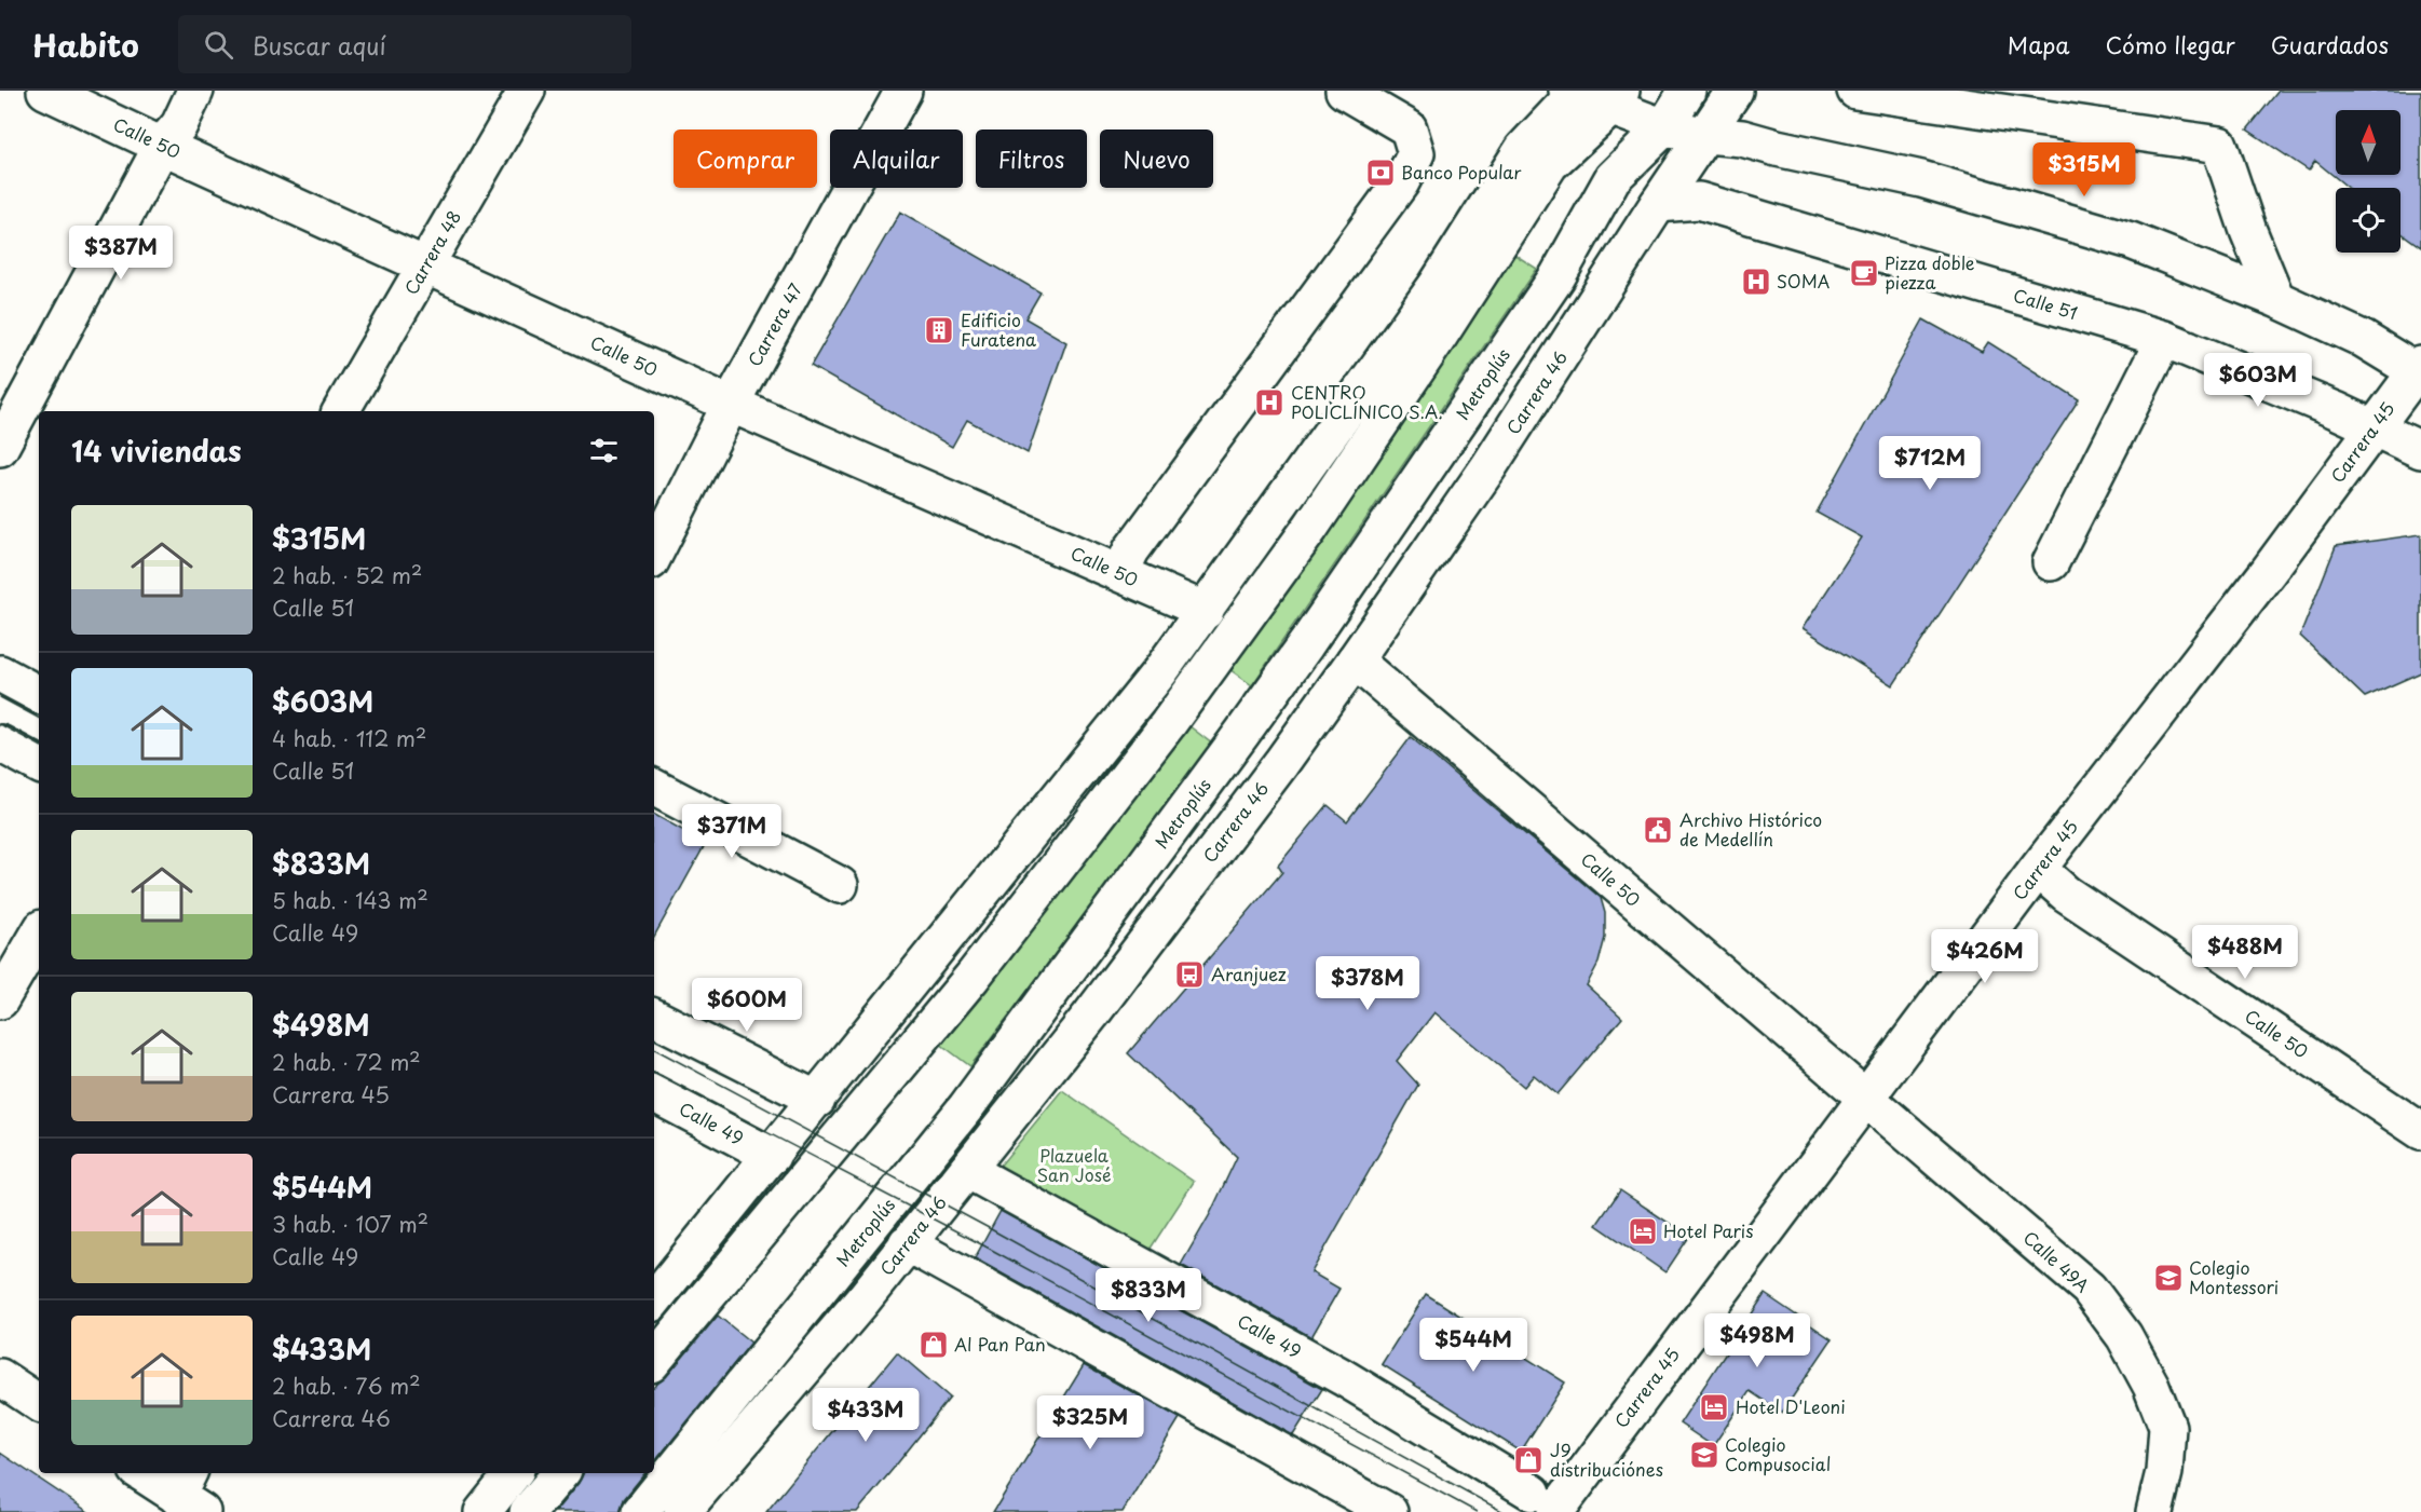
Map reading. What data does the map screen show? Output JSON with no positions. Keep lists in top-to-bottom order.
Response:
{
  "streets": {
    "street": [
      "Calle 50",
      "Carrera 48",
      "Calle 51",
      "Carrera 47",
      "Metroplús",
      "Carrera 46",
      "Carrera 45",
      "Calle 49",
      "Calle 49A"
    ]
  },
  "crossings": [
    ["Calle 50", "Carrera 48"],
    ["Calle 50", "Carrera 47"],
    ["Calle 50", "Carrera 46"],
    ["Calle 50", "Carrera 45"],
    ["Calle 50", "Calle 49A"],
    ["Calle 51", "Carrera 46"],
    ["Calle 51", "Carrera 45"],
    ["Carrera 46", "Calle 49"],
    ["Carrera 45", "Calle 49"],
    ["Carrera 45", "Calle 49A"]
  ],
  "parks": ["Plazuela San José"],
  "places": {
    "bank": ["Banco Popular"],
    "cafe": ["Pizza doble piezza"],
    "hospital": ["SOMA", "CENTRO POLICLÍNICO S.A."],
    "building": ["Edificio Furatena"],
    "public building": ["Archivo Histórico de Medellín"],
    "bus stop": ["Aranjuez"],
    "hotel": ["Hotel Paris", "Hotel D'Leoni"],
    "school or university": ["Colegio Montessori", "Colegio Compusocial"],
    "shop": ["Al Pan Pan", "J9 distribuciónes"]
  },
  "north": "top",
  "page": {
    "header": "Habito",
    "search": "Buscar aquí",
    "nav": ["Mapa", "Cómo llegar", "Guardados"],
    "chip": [
      "Comprar",
      "Alquilar",
      "Filtros",
      "Nuevo"
    ],
    "price": [
      "$315M",
      "$387M",
      "$603M",
      "$712M",
      "$371M",
      "$488M",
      "$426M",
      "$378M",
      "$600M",
      "$833M",
      "$498M",
      "$544M",
      "$433M",
      "$325M"
    ],
    "heading": "14 viviendas",
    "list": [
      {
        "name": "$315M",
        "note": "2 hab. · 52 m² · Calle 51"
      },
      {
        "name": "$603M",
        "note": "4 hab. · 112 m² · Calle 51"
      },
      {
        "name": "$833M",
        "note": "5 hab. · 143 m² · Calle 49"
      },
      {
        "name": "$498M",
        "note": "2 hab. · 72 m² · Carrera 45"
      },
      {
        "name": "$544M",
        "note": "3 hab. · 107 m² · Calle 49"
      },
      {
        "name": "$433M",
        "note": "2 hab. · 76 m² · Carrera 46"
      }
    ]
  }
}
